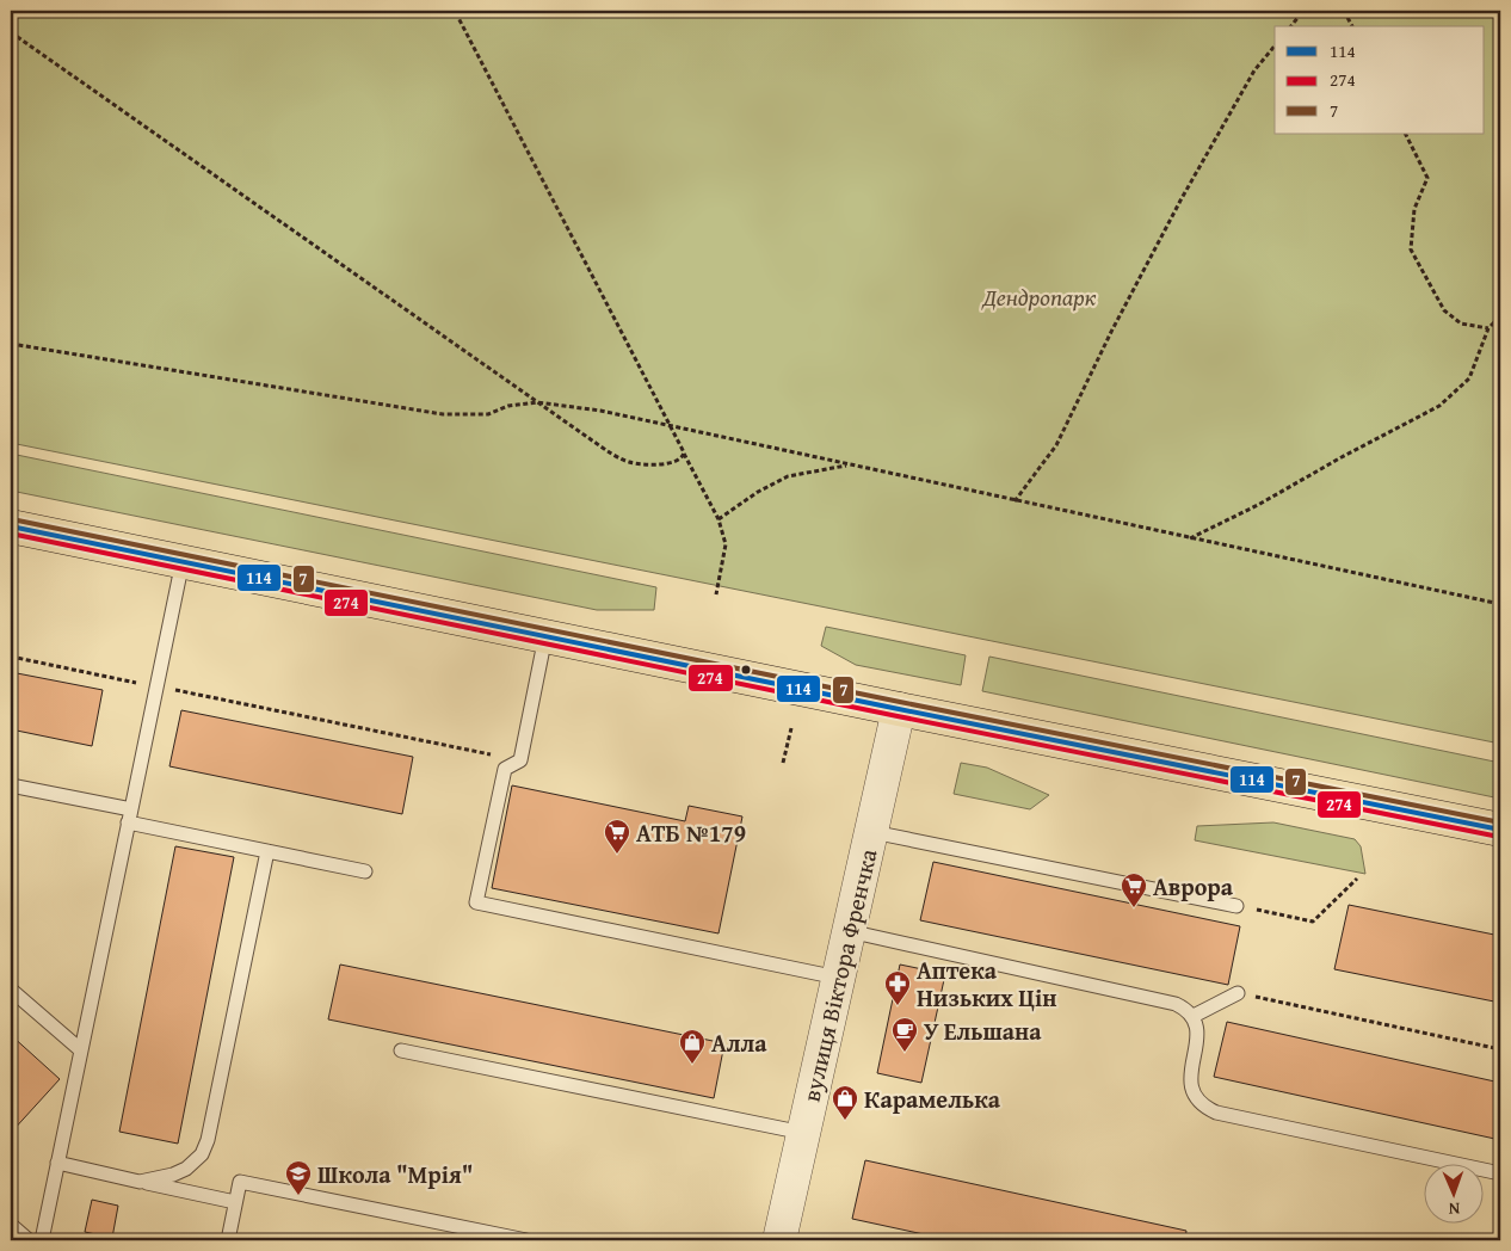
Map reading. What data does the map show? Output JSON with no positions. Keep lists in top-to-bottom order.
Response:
{
  "streets": {
    "street": ["вулиця Віктора Френчка"]
  },
  "parks": ["Дендропарк"],
  "places": {
    "supermarket": ["АТБ №179", "Аврора"],
    "pharmacy": ["Аптека Низьких Цін"],
    "cafe": ["У Ельшана"],
    "shop": ["Алла", "Карамелька"],
    "school or university": ["Школа \"Мрія\""]
  },
  "lines": ["transit line 7", "transit line 114", "transit line 274"],
  "legend": ["114", "274", "7"],
  "north": "bottom"
}
